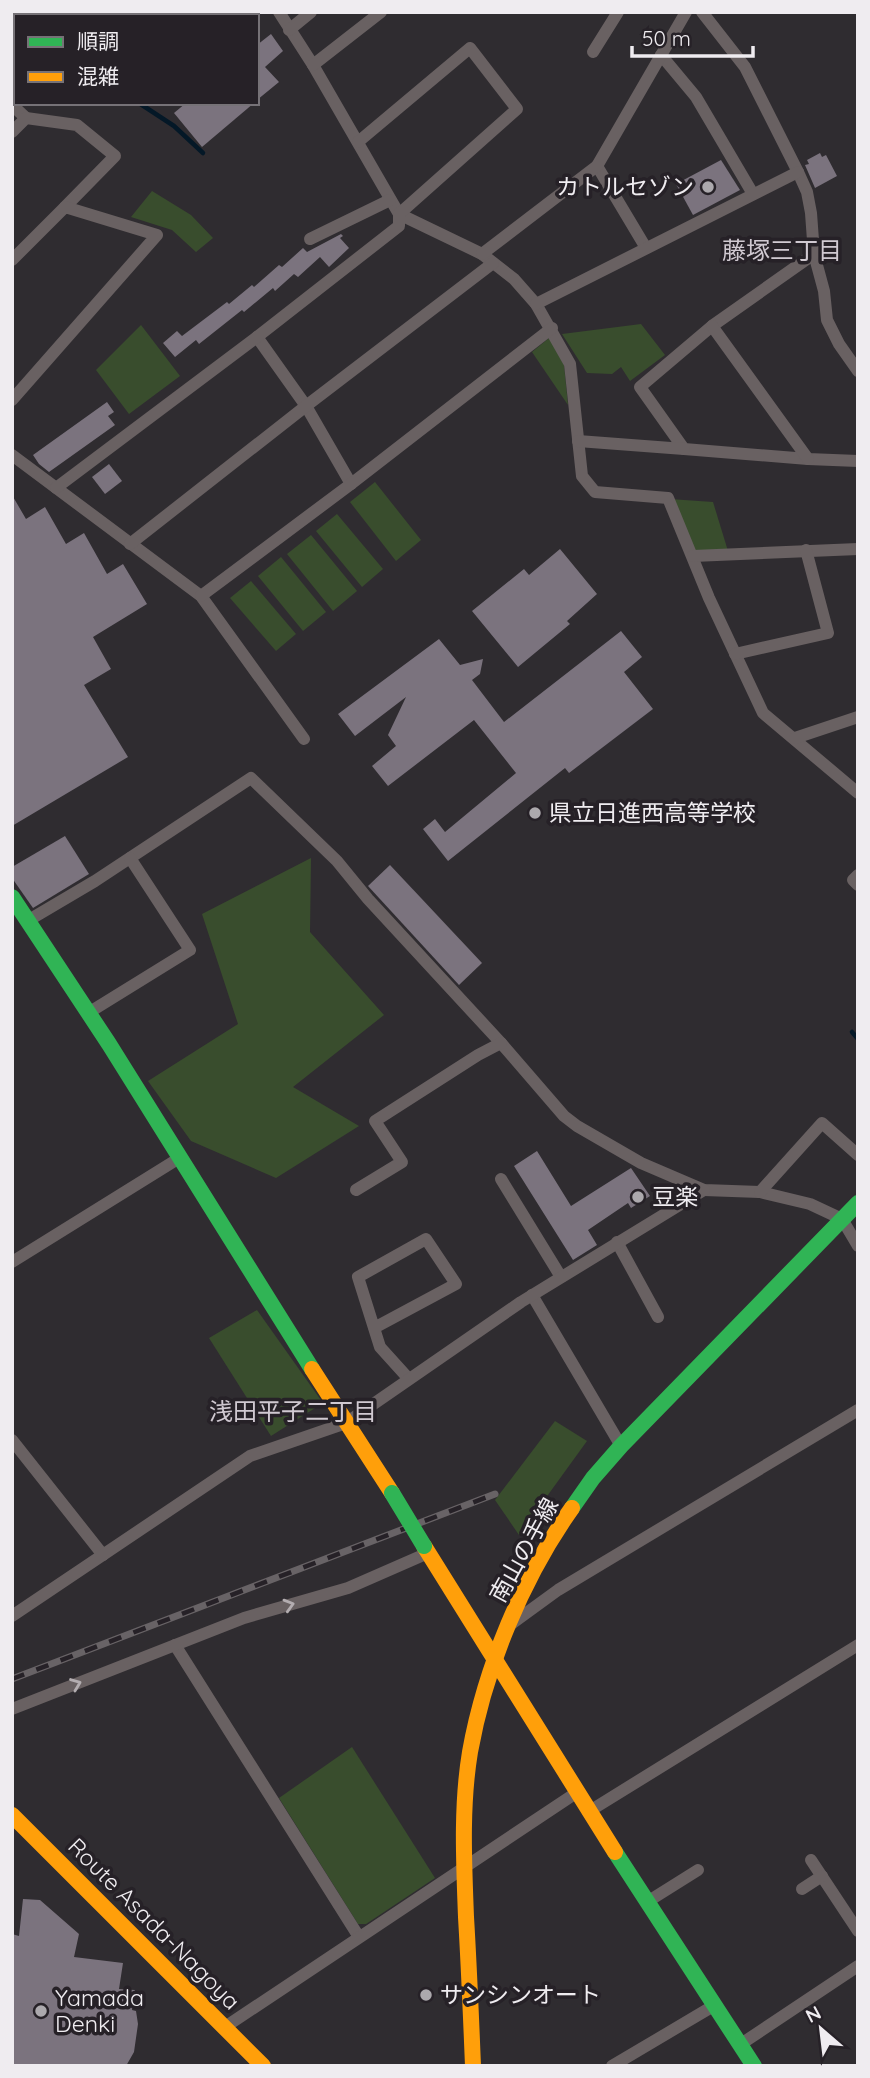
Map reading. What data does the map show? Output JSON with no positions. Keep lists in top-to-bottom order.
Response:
{
  "streets": {
    "street": ["南山の手線", "Route Asada-Nagoya"]
  },
  "districts": ["藤塚三丁目", "浅田平子二丁目"],
  "places": [
    "カトルセゾン",
    "県立日進西高等学校",
    "豆楽",
    "サンシンオート",
    "Yamada Denki"
  ],
  "legend": ["順調", "混雑"],
  "scale_bar": "50 m",
  "north": "top left"
}
